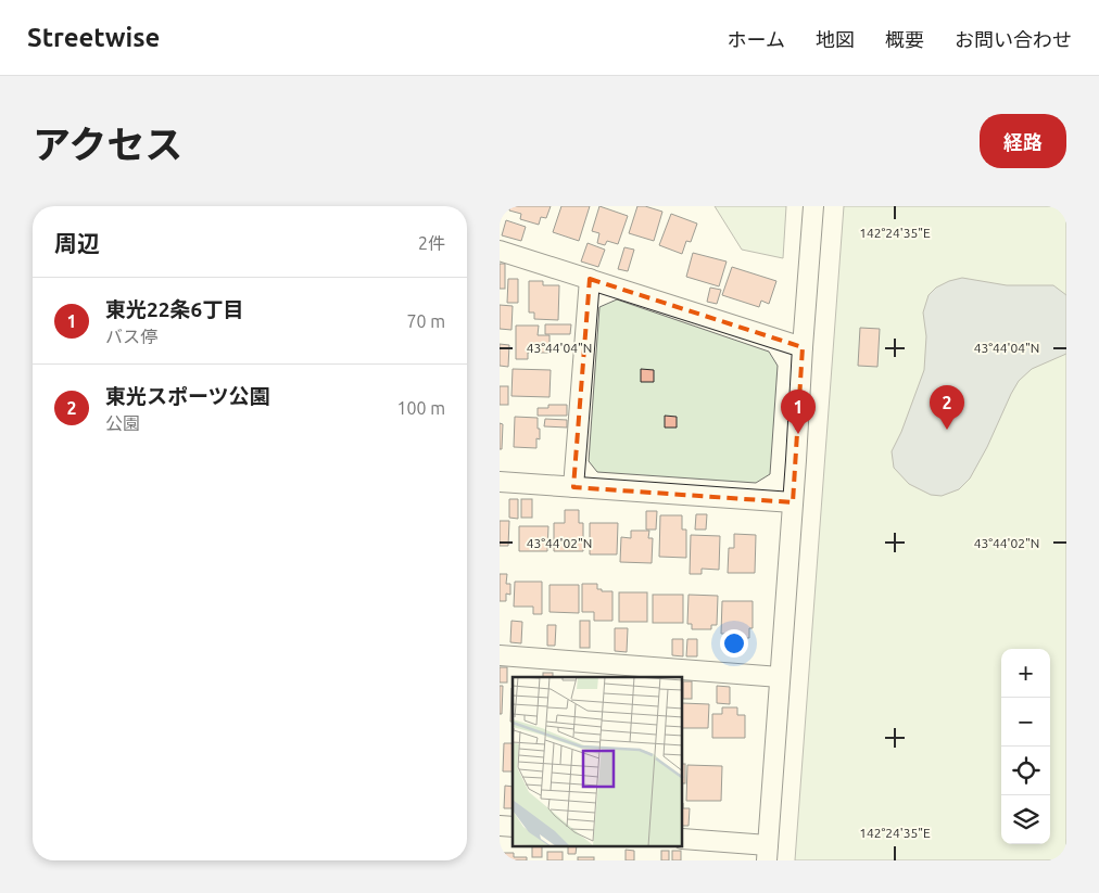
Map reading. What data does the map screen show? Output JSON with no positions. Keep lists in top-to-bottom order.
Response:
{
  "page": {
    "header": "Streetwise",
    "nav": [
      "ホーム",
      "地図",
      "概要",
      "お問い合わせ"
    ],
    "title": "アクセス",
    "buttons": "経路",
    "heading": ["周辺", "2件"],
    "list": [
      {
        "mark": "1",
        "name": "東光22条6丁目",
        "note": "バス停",
        "value": "70 m"
      },
      {
        "mark": "2",
        "name": "東光スポーツ公園",
        "note": "公園",
        "value": "100 m"
      }
    ],
    "pins": ["2", "1"],
    "map_buttons": ["+", "−"]
  },
  "coordinates": ["142°24'35\"E", "43°44'04\"N", "43°44'02\"N"]
}
